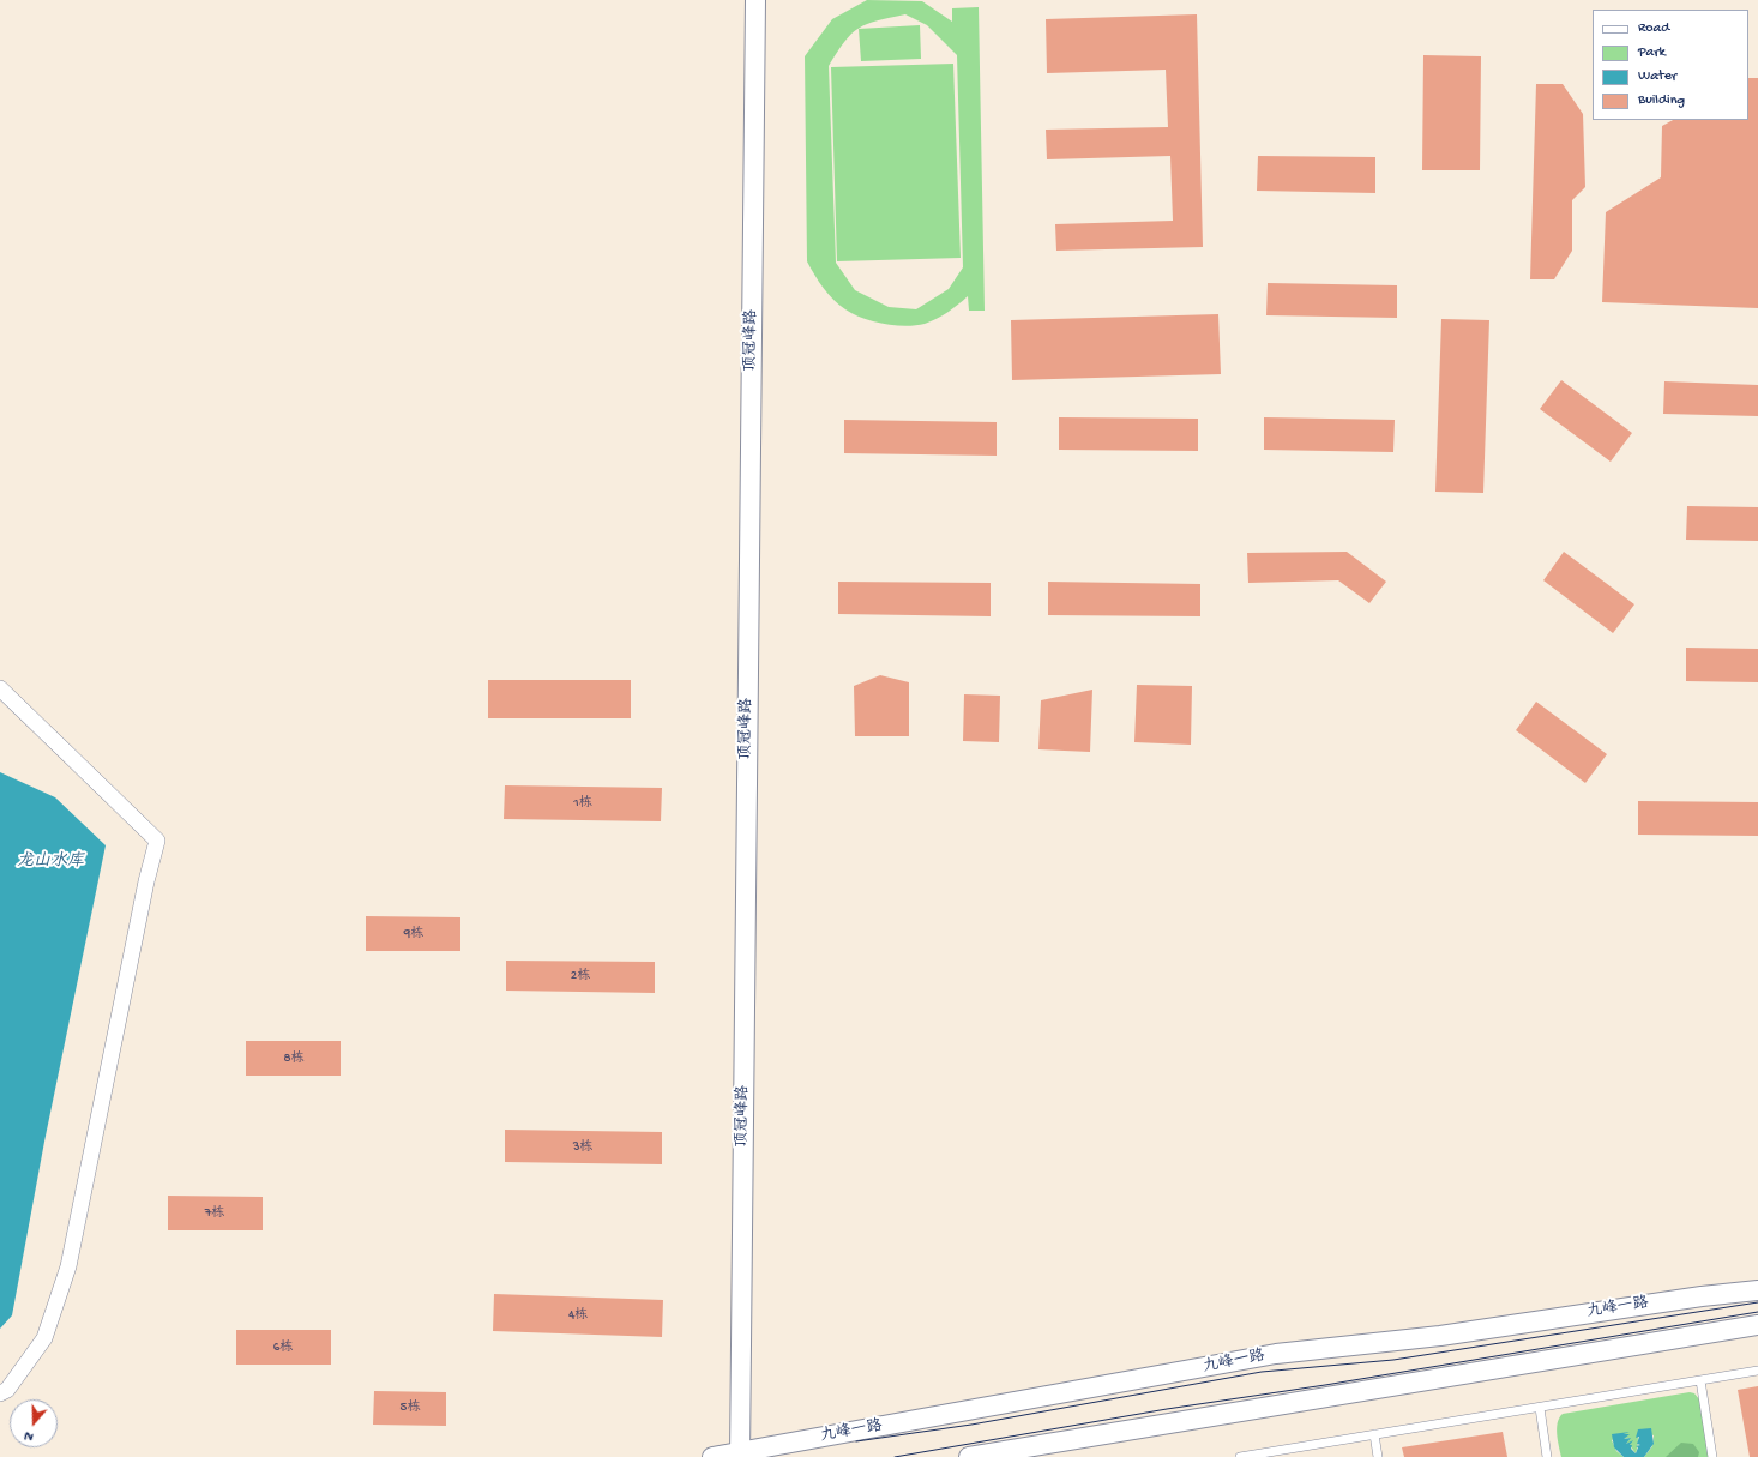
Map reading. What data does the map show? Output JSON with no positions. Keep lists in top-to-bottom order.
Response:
{
  "streets": {
    "street": ["顶冠峰路", "九峰一路"]
  },
  "crossings": [
    ["顶冠峰路", "九峰一路"]
  ],
  "water": ["龙山水库"],
  "house_numbers": [
    "1栋",
    "9栋",
    "2栋",
    "8栋",
    "3栋",
    "7栋",
    "4栋",
    "6栋",
    "5栋"
  ],
  "legend": [
    "Road",
    "Park",
    "Water",
    "Building"
  ],
  "north": "bottom"
}
